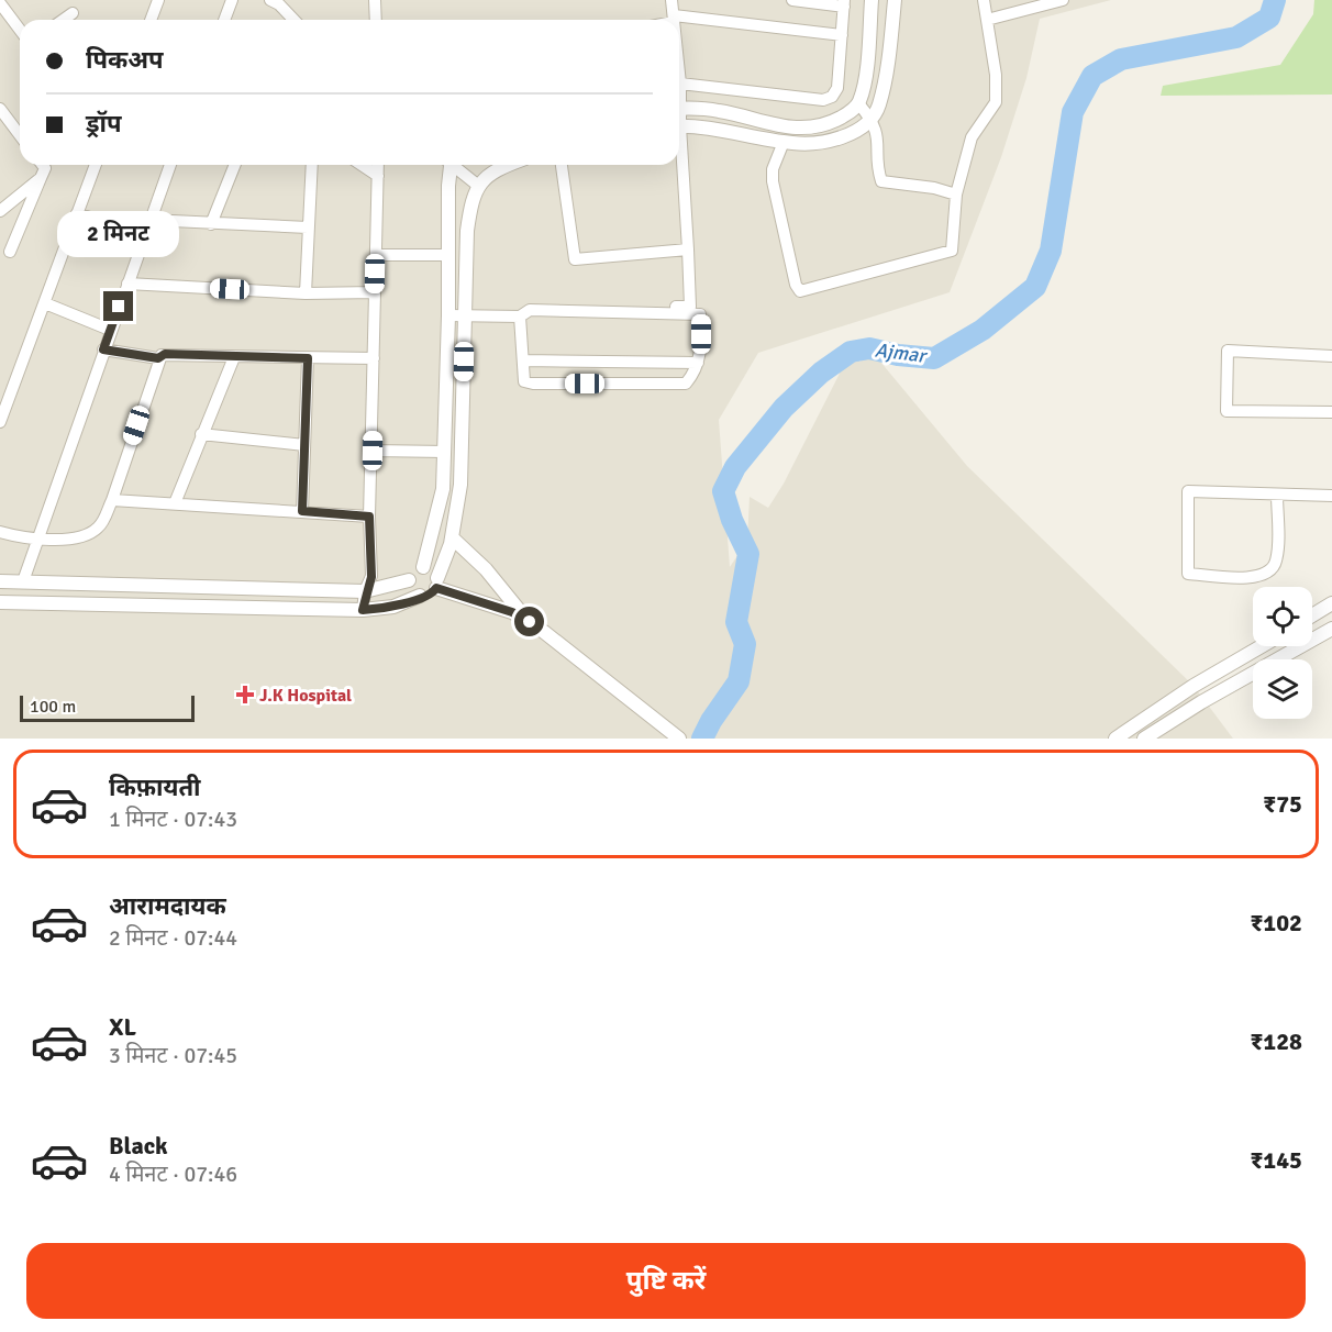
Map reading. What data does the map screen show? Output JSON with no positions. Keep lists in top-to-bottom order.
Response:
{
  "water": ["Ajmar"],
  "places": {
    "health": ["J.K Hospital"]
  },
  "scale_bar": "100 m",
  "page": {
    "banner": ["पिकअप", "ड्रॉप"],
    "bubble": "2 मिनट",
    "scale": "100 m",
    "list": [
      {
        "name": "किफ़ायती",
        "note": "1 मिनट · 07:43",
        "value": "₹75"
      },
      {
        "name": "आरामदायक",
        "note": "2 मिनट · 07:44",
        "value": "₹102"
      },
      {
        "name": "XL",
        "note": "3 मिनट · 07:45",
        "value": "₹128"
      },
      {
        "name": "Black",
        "note": "4 मिनट · 07:46",
        "value": "₹145"
      }
    ],
    "buttons": "पुष्टि करें"
  }
}
